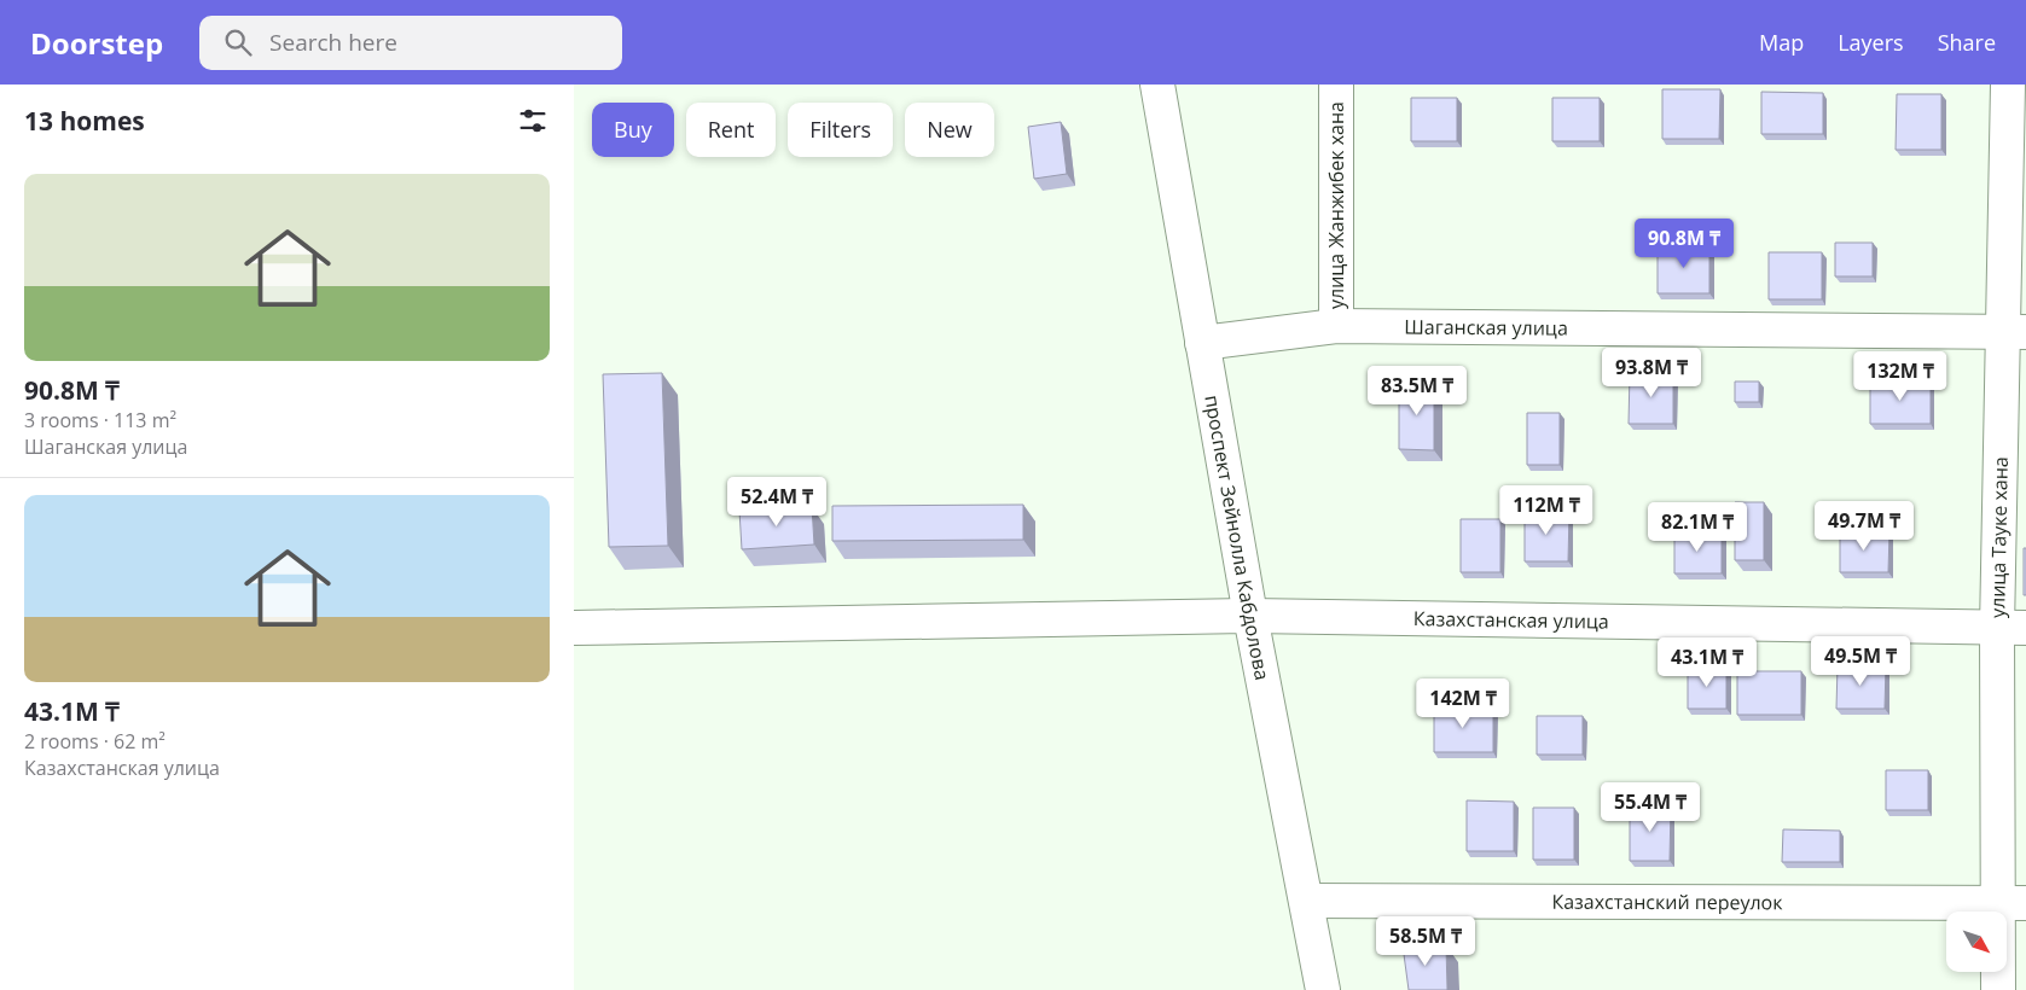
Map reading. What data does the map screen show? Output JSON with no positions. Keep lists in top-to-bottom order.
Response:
{
  "streets": {
    "street": [
      "улица Жанжибек хана",
      "Шаганская улица",
      "проспект Зейнолла Кабдолова",
      "улица Тауке хана",
      "Казахстанская улица",
      "Казахстанский переулок"
    ]
  },
  "crossings": [
    ["улица Жанжибек хана", "Шаганская улица"],
    ["Шаганская улица", "проспект Зейнолла Кабдолова"],
    ["Шаганская улица", "улица Тауке хана"],
    ["проспект Зейнолла Кабдолова", "Казахстанская улица"],
    ["проспект Зейнолла Кабдолова", "Казахстанский переулок"],
    ["улица Тауке хана", "Казахстанская улица"],
    ["улица Тауке хана", "Казахстанский переулок"]
  ],
  "north": "bottom right",
  "page": {
    "header": "Doorstep",
    "search": "Search here",
    "nav": ["Map", "Layers", "Share"],
    "heading": "13 homes",
    "chip": [
      "Buy",
      "Rent",
      "Filters",
      "New"
    ],
    "list": [
      {
        "name": "90.8M ₸",
        "note": "3 rooms · 113 m² · Шаганская улица"
      },
      {
        "name": "43.1M ₸",
        "note": "2 rooms · 62 m² · Казахстанская улица"
      }
    ],
    "price": [
      "90.8M ₸",
      "93.8M ₸",
      "132M ₸",
      "83.5M ₸",
      "52.4M ₸",
      "112M ₸",
      "49.7M ₸",
      "82.1M ₸",
      "49.5M ₸",
      "43.1M ₸",
      "142M ₸",
      "55.4M ₸",
      "58.5M ₸"
    ]
  }
}
